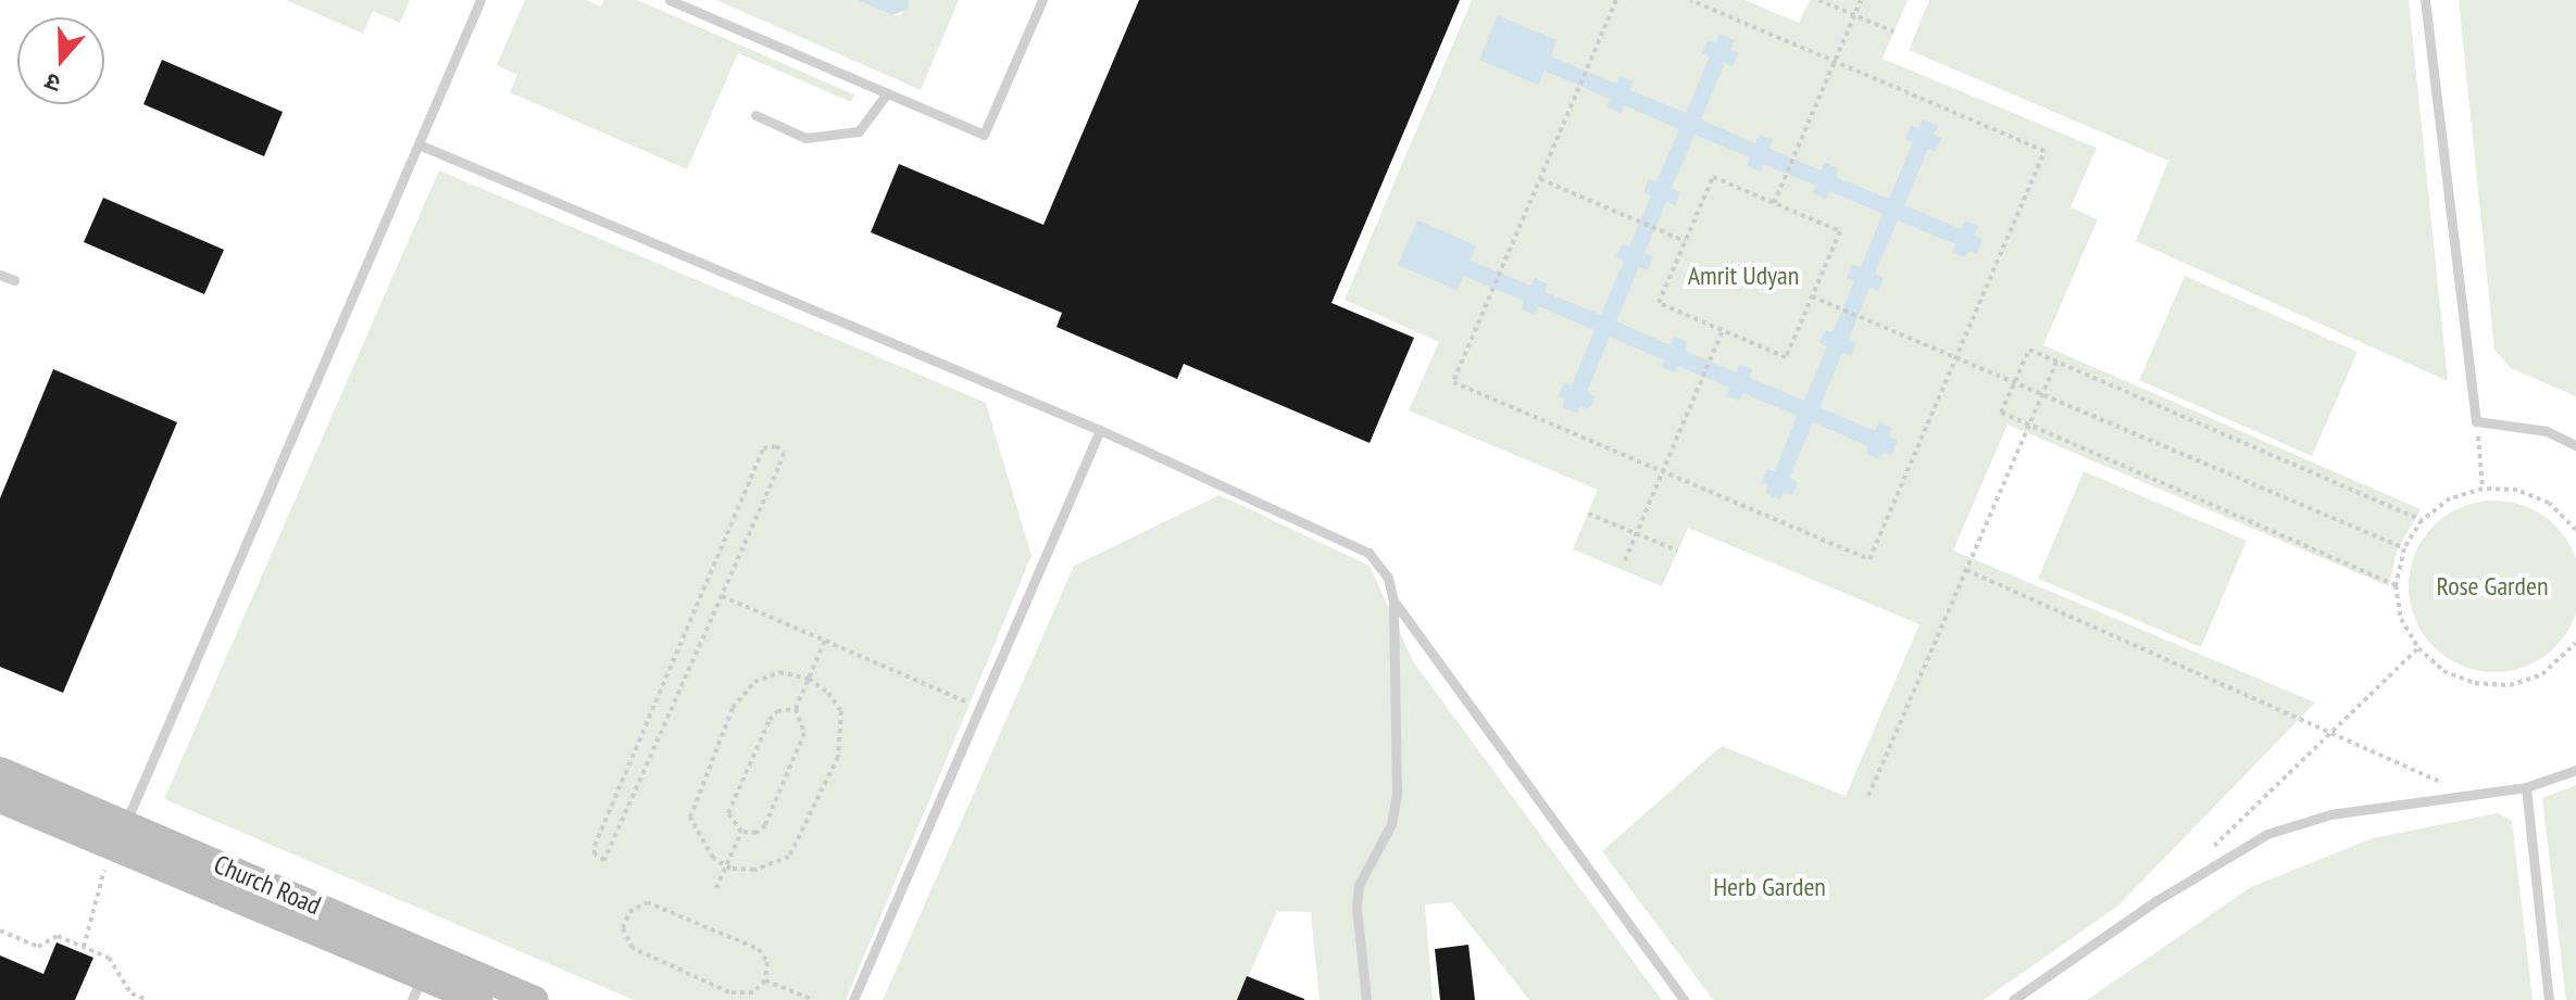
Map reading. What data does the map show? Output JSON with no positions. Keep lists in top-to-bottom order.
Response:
{
  "streets": {
    "street": ["Church Road"]
  },
  "parks": ["Amrit Udyan", "Rose Garden", "Herb Garden"],
  "north": "bottom"
}
